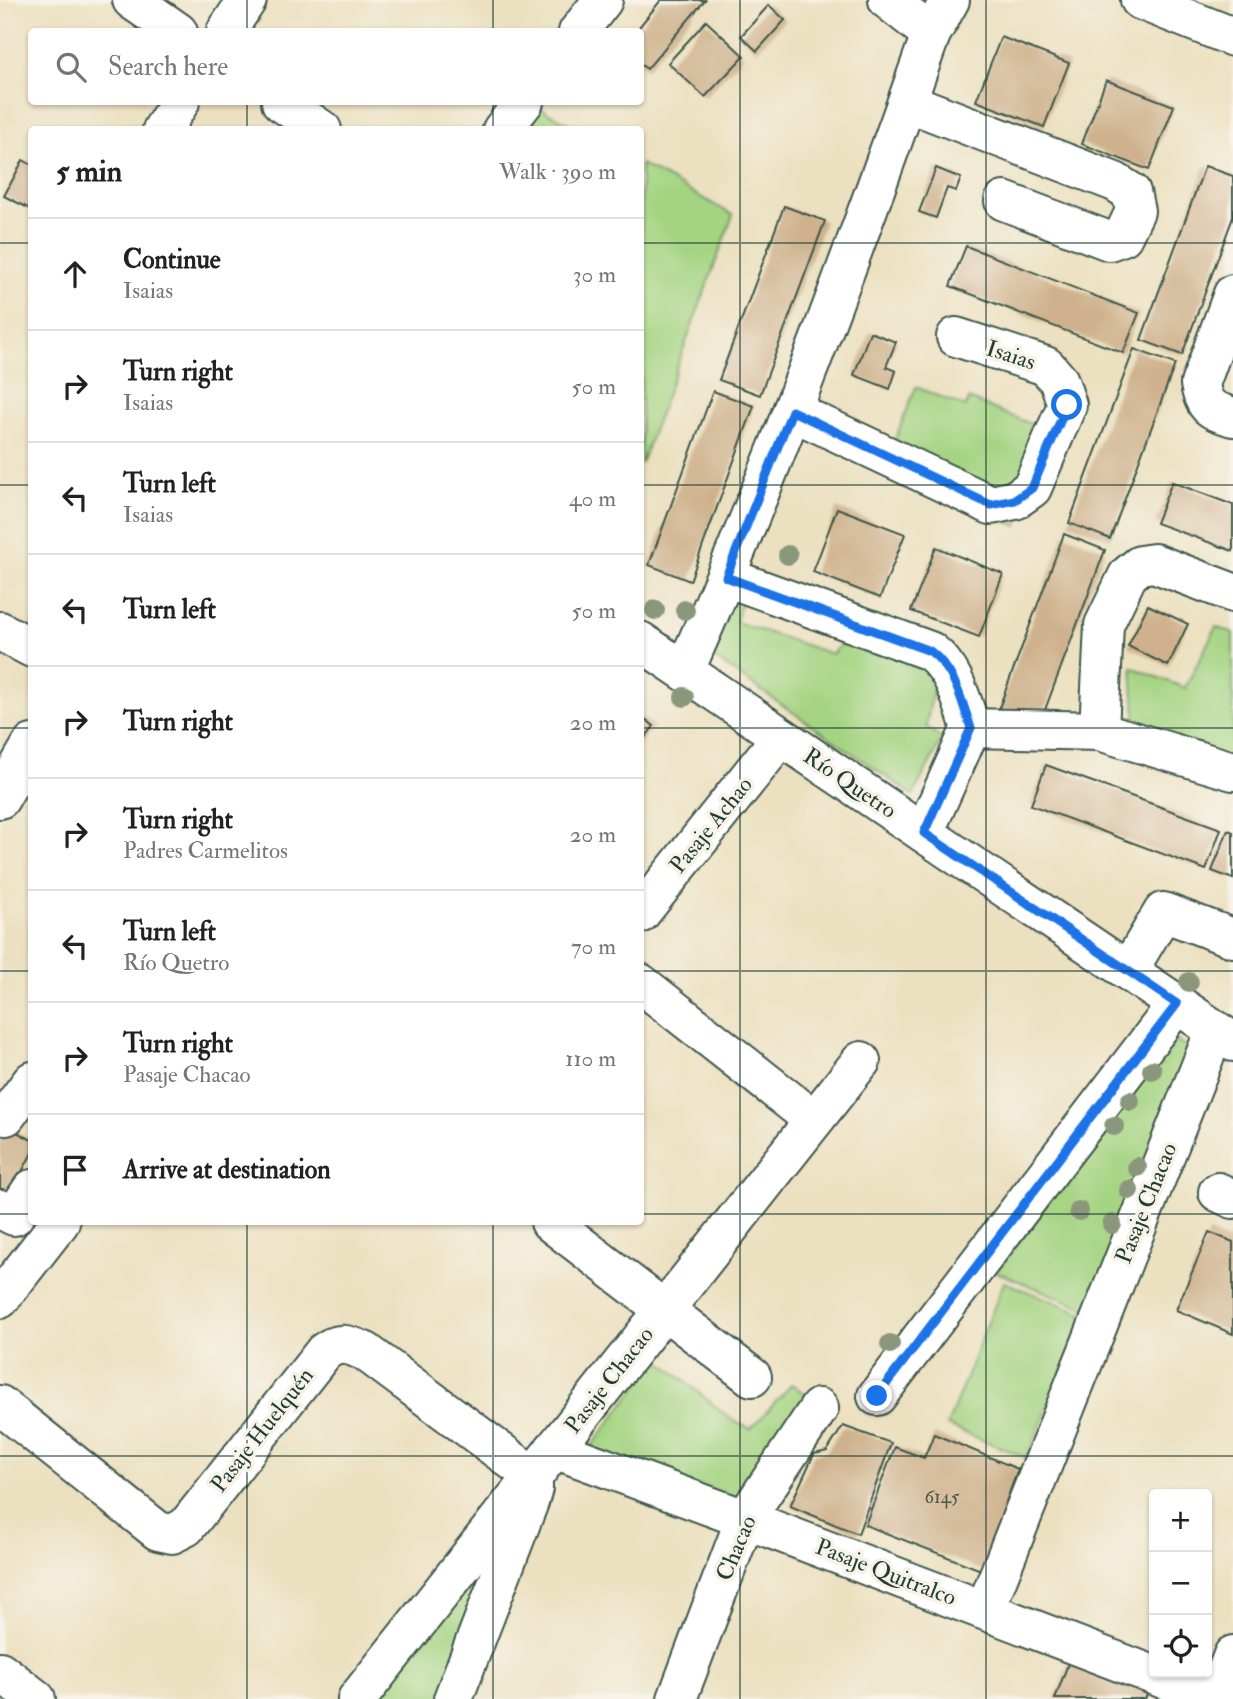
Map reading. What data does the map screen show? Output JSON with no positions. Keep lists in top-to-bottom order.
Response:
{
  "streets": {
    "street": [
      "Isaias",
      "Río Quetro",
      "Pasaje Achao",
      "Pasaje Chacao",
      "Pasaje Huelquén",
      "Chacao",
      "Pasaje Quitralco"
    ]
  },
  "crossings": [
    ["Río Quetro", "Pasaje Achao"],
    ["Río Quetro", "Pasaje Chacao"],
    ["Pasaje Chacao", "Pasaje Huelquén"],
    ["Pasaje Chacao", "Pasaje Quitralco"],
    ["Pasaje Huelquén", "Pasaje Quitralco"],
    ["Chacao", "Pasaje Quitralco"]
  ],
  "house_numbers": ["6145"],
  "page": {
    "search": "Search here",
    "heading": ["5 min", "Walk · 390 m"],
    "list": [
      ["Continue", "Isaias", "30 m"],
      ["Turn right", "Isaias", "50 m"],
      ["Turn left", "Isaias", "40 m"],
      ["Turn left", "50 m"],
      ["Turn right", "20 m"],
      ["Turn right", "Padres Carmelitos", "20 m"],
      ["Turn left", "Río Quetro", "70 m"],
      ["Turn right", "Pasaje Chacao", "110 m"],
      "Arrive at destination"
    ],
    "map_buttons": ["+", "−"]
  }
}
